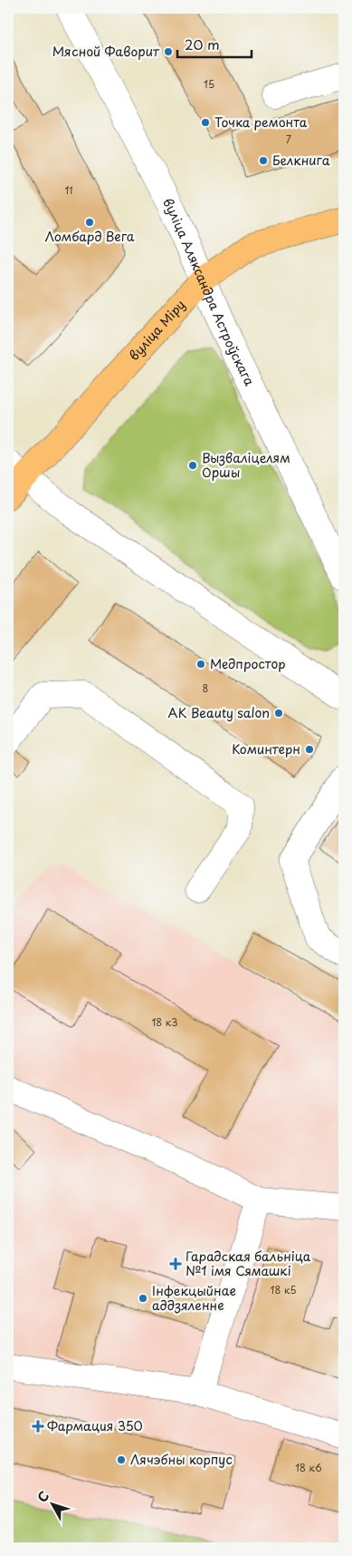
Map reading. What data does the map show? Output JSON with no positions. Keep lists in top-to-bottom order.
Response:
{
  "streets": {
    "main road": ["вуліца Міру"],
    "street": ["вуліца Аляксандра Астроўскага"]
  },
  "crossings": [
    ["вуліца Аляксандра Астроўскага", "вуліца Міру"]
  ],
  "places": {
    "other": [
      "Мясной Фаворит",
      "Точка ремонта",
      "Белкнига",
      "Ломбард Вега",
      "Вызваліцелям Оршы",
      "Медпростор",
      "AK Beauty salon",
      "Коминтерн",
      "Інфекцыйнае аддзяленне",
      "Лячэбны корпус"
    ],
    "health": ["Гарадская бальніца №1 імя Сямашкі", "Фармация 350"]
  },
  "house_numbers": [
    "15",
    "7",
    "11",
    "8",
    "18 к3",
    "18 к5",
    "18 к6"
  ],
  "scale_bar": "20 m",
  "north": "top left"
}
